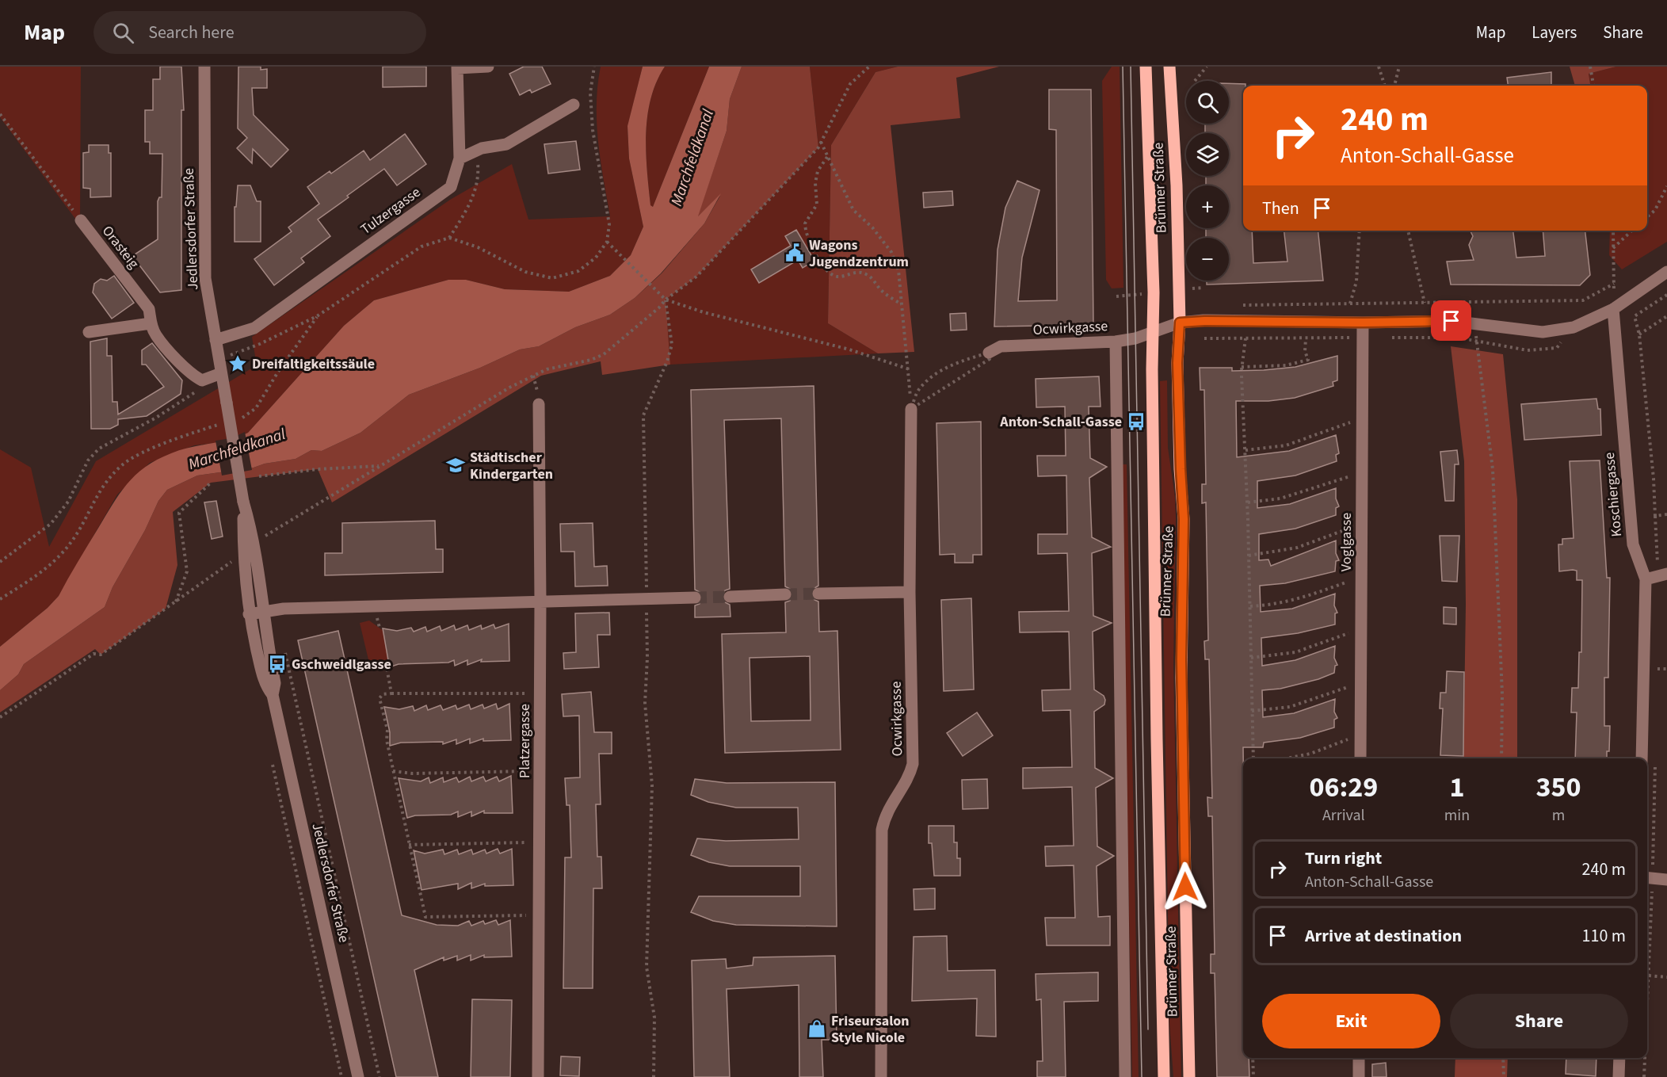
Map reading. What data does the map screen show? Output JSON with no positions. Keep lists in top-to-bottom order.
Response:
{
  "streets": {
    "main road": ["Brünner Straße"],
    "street": [
      "Tulzergasse",
      "Jedlersdorfer Straße",
      "Orasteig",
      "Ocwirkgasse",
      "Koschiergasse",
      "Voglgasse",
      "Platzergasse"
    ]
  },
  "crossings": [
    ["Brünner Straße", "Ocwirkgasse"],
    ["Tulzergasse", "Jedlersdorfer Straße"]
  ],
  "water": ["Marchfeldkanal"],
  "places": {
    "public building": ["Wagons Jugendzentrum"],
    "place": ["Dreifaltigkeitssäule"],
    "bus stop": ["Anton-Schall-Gasse", "Gschweidlgasse"],
    "school or university": ["Städtischer Kindergarten"],
    "shop": ["Friseursalon Style Nicole"]
  },
  "page": {
    "header": "Map",
    "search": "Search here",
    "nav": ["Map", "Layers", "Share"],
    "map_buttons": ["+", "−"],
    "turn": ["240 m", "Anton-Schall-Gasse"],
    "then": "Then",
    "eta": [
      "06:29",
      "Arrival",
      "1",
      "min",
      "350",
      "m"
    ],
    "list": [
      {
        "name": "Turn right",
        "note": "Anton-Schall-Gasse",
        "value": "240 m"
      },
      {
        "name": "Arrive at destination",
        "value": "110 m"
      }
    ],
    "buttons": ["Exit", "Share"]
  }
}
